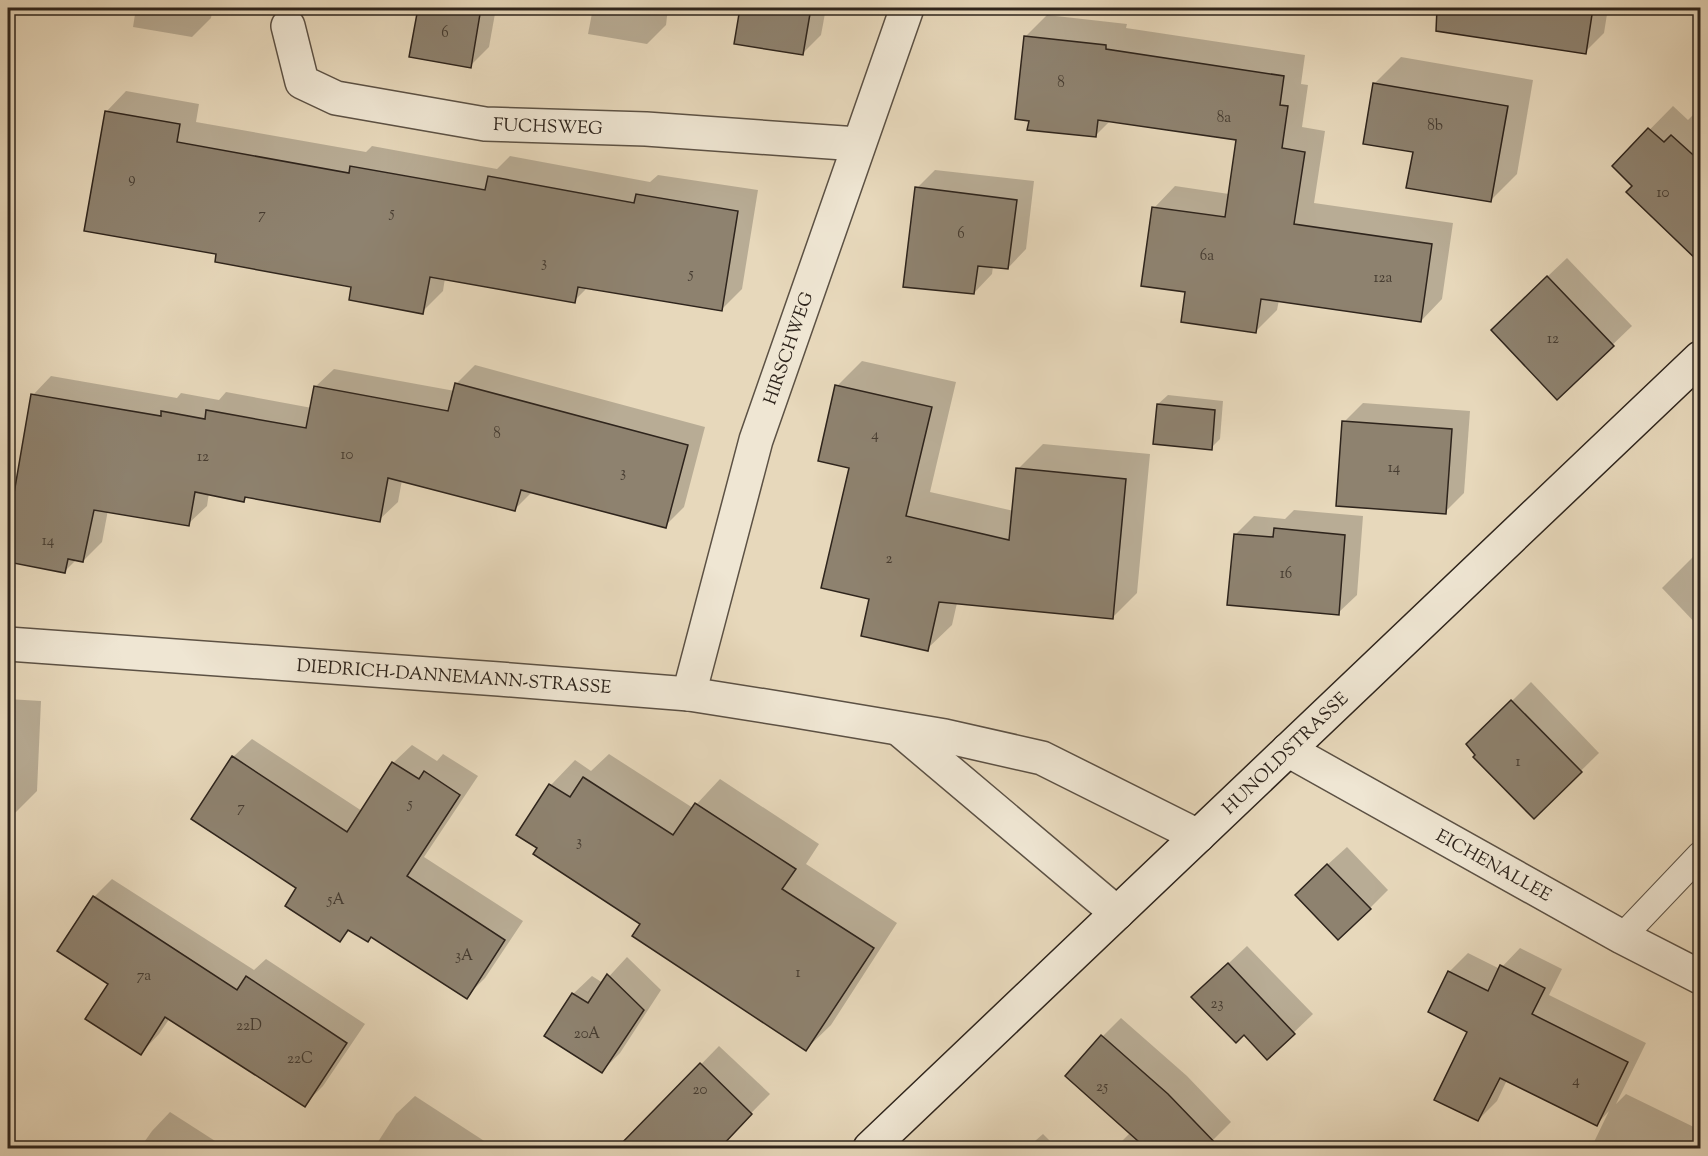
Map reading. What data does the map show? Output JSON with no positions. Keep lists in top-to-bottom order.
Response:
{
  "streets": {
    "street": [
      "FUCHSWEG",
      "HIRSCHWEG",
      "DIEDRICH-DANNEMANN-STRASSE",
      "HUNOLDSTRASSE",
      "EICHENALLEE"
    ]
  },
  "crossings": [
    ["FUCHSWEG", "HIRSCHWEG"],
    ["HIRSCHWEG", "DIEDRICH-DANNEMANN-STRASSE"],
    ["DIEDRICH-DANNEMANN-STRASSE", "HUNOLDSTRASSE"],
    ["HUNOLDSTRASSE", "EICHENALLEE"]
  ],
  "house_numbers": [
    "6",
    "8",
    "8a",
    "8b",
    "9",
    "10",
    "5",
    "7",
    "6",
    "6a",
    "3",
    "5",
    "12a",
    "12",
    "8",
    "4",
    "10",
    "12",
    "14",
    "3",
    "14",
    "2",
    "16",
    "1",
    "5",
    "7",
    "3",
    "5A",
    "3A",
    "1",
    "7a",
    "23",
    "22D",
    "20A",
    "22C",
    "4",
    "25",
    "20"
  ]
}
